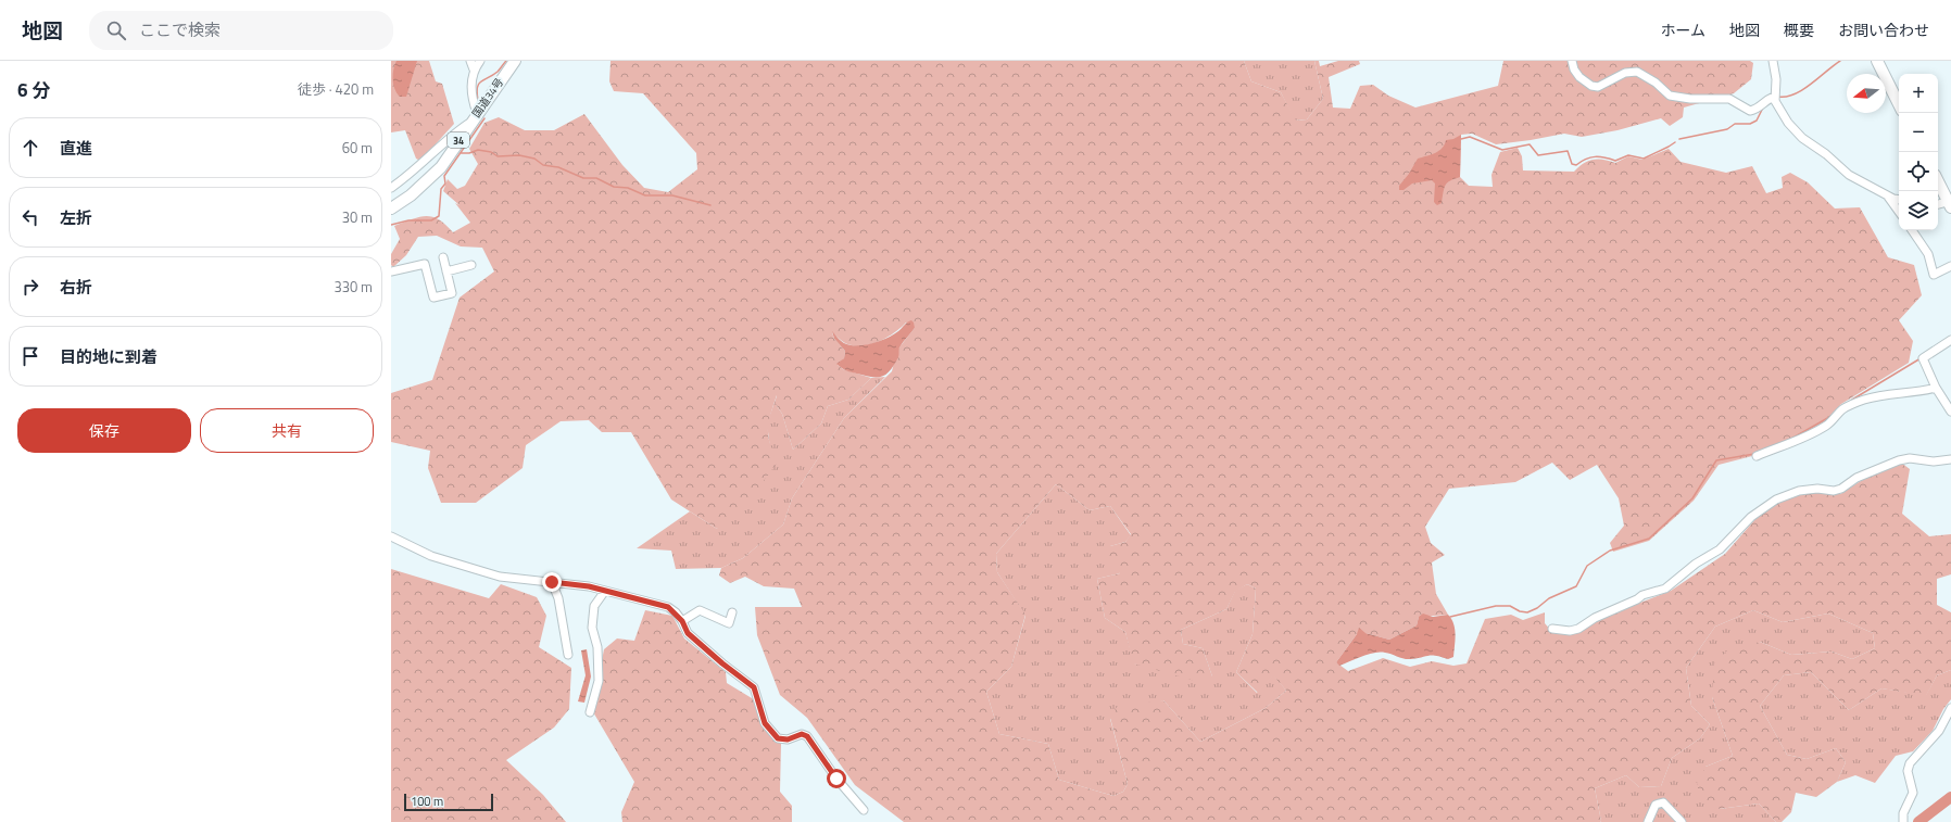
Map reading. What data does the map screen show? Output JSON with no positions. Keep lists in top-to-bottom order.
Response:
{
  "streets": {
    "highway": ["国道34号", "34"]
  },
  "scale_bar": "100 m",
  "north": "left",
  "page": {
    "header": "地図",
    "search": "ここで検索",
    "nav": [
      "ホーム",
      "地図",
      "概要",
      "お問い合わせ"
    ],
    "heading": ["6 分", "徒歩 · 420 m"],
    "map_buttons": ["+", "−"],
    "list": [
      ["直進", "60 m"],
      ["左折", "30 m"],
      ["右折", "330 m"],
      "目的地に到着"
    ],
    "buttons": ["保存", "共有"],
    "scale": "100 m"
  }
}
